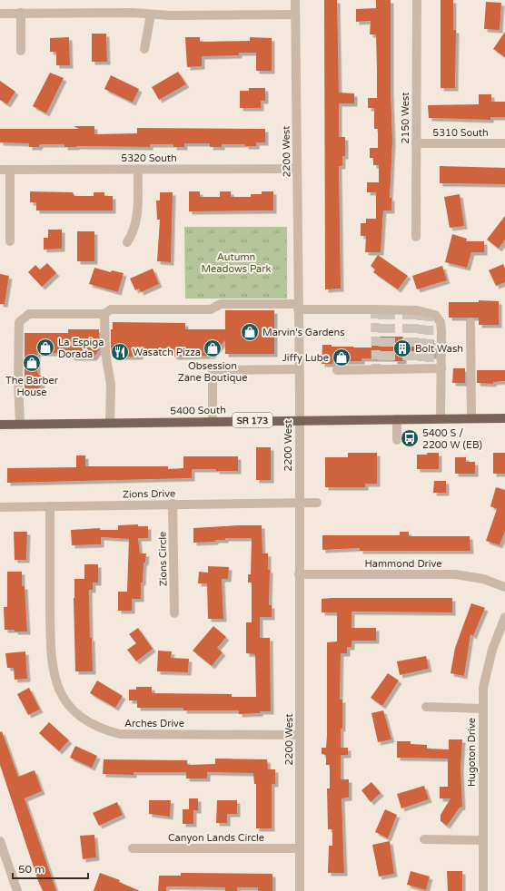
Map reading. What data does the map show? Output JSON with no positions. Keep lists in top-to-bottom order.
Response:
{
  "streets": {
    "main road": ["5400 South", "SR 173"],
    "street": [
      "2150 West",
      "5310 South",
      "2200 West",
      "5320 South",
      "Zions Drive",
      "Zions Circle",
      "Hammond Drive",
      "Arches Drive",
      "Hugoton Drive",
      "Canyon Lands Circle"
    ]
  },
  "crossings": [
    ["2150 West", "5310 South"],
    ["2200 West", "5320 South"],
    ["2200 West", "5400 South"],
    ["2200 West", "Zions Drive"],
    ["2200 West", "Hammond Drive"],
    ["2200 West", "Arches Drive"],
    ["2200 West", "Canyon Lands Circle"],
    ["Zions Drive", "Zions Circle"],
    ["Zions Drive", "Arches Drive"]
  ],
  "parks": ["Autumn Meadows Park"],
  "places": {
    "shop": [
      "Marvin's Gardens",
      "La Espiga Dorada",
      "Obsession Zane Boutique",
      "Jiffy Lube",
      "The Barber House"
    ],
    "building": ["Bolt Wash"],
    "restaurant": ["Wasatch Pizza"],
    "bus stop": ["5400 S / 2200 W (EB)"]
  },
  "scale_bar": "50 m"
}
